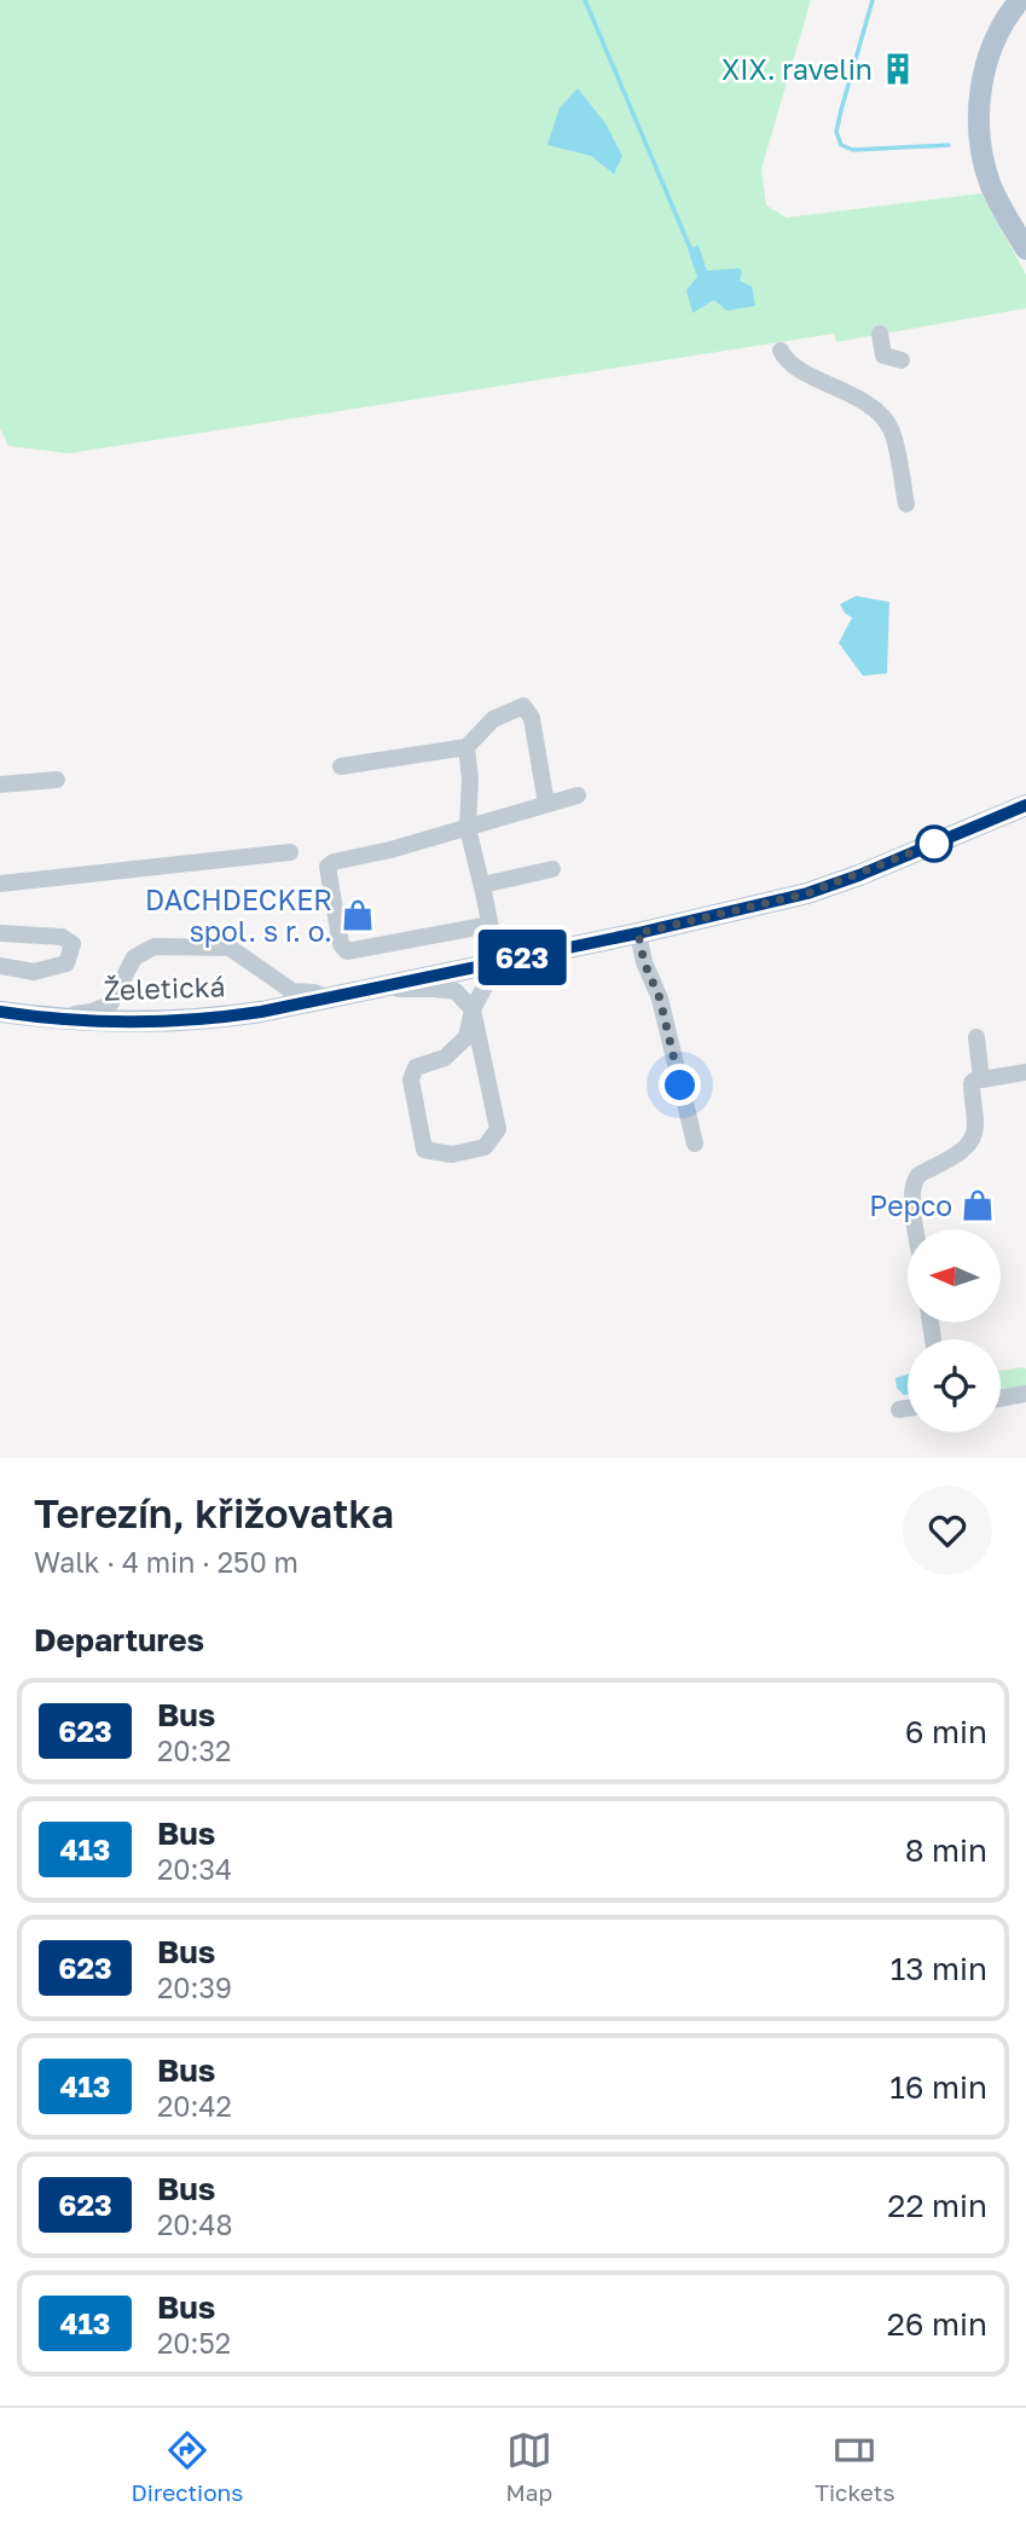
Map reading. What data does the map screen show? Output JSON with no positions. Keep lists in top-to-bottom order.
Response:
{
  "streets": {
    "main road": ["Želetická"]
  },
  "places": {
    "building": ["XIX. ravelin"],
    "shop": ["DACHDECKER spol. s r. o.", "Pepco"]
  },
  "lines": ["bus line 623"],
  "north": "left",
  "page": {
    "on_map": "623",
    "heading": [
      ["Terezín, křižovatka", "Walk · 4 min · 250 m"],
      "Departures"
    ],
    "list": [
      {
        "mark": "623",
        "name": "Bus",
        "note": "20:32",
        "value": "6 min"
      },
      {
        "mark": "413",
        "name": "Bus",
        "note": "20:34",
        "value": "8 min"
      },
      {
        "mark": "623",
        "name": "Bus",
        "note": "20:39",
        "value": "13 min"
      },
      {
        "mark": "413",
        "name": "Bus",
        "note": "20:42",
        "value": "16 min"
      },
      {
        "mark": "623",
        "name": "Bus",
        "note": "20:48",
        "value": "22 min"
      },
      {
        "mark": "413",
        "name": "Bus",
        "note": "20:52",
        "value": "26 min"
      }
    ],
    "tabs": ["Directions", "Map", "Tickets"]
  }
}
